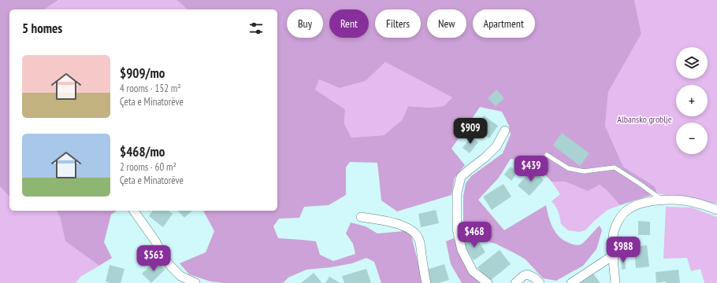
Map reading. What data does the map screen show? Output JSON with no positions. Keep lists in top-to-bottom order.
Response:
{
  "parks": ["Albansko groblje"],
  "page": {
    "chip": [
      "Buy",
      "Rent",
      "Filters",
      "New",
      "Apartment"
    ],
    "heading": "5 homes",
    "map_buttons": ["+", "−"],
    "list": [
      {
        "name": "$909/mo",
        "note": "4 rooms · 152 m² · Çeta e Minatorëve"
      },
      {
        "name": "$468/mo",
        "note": "2 rooms · 60 m² · Çeta e Minatorëve"
      }
    ],
    "price": [
      "$909",
      "$439",
      "$468",
      "$988",
      "$563"
    ]
  }
}
